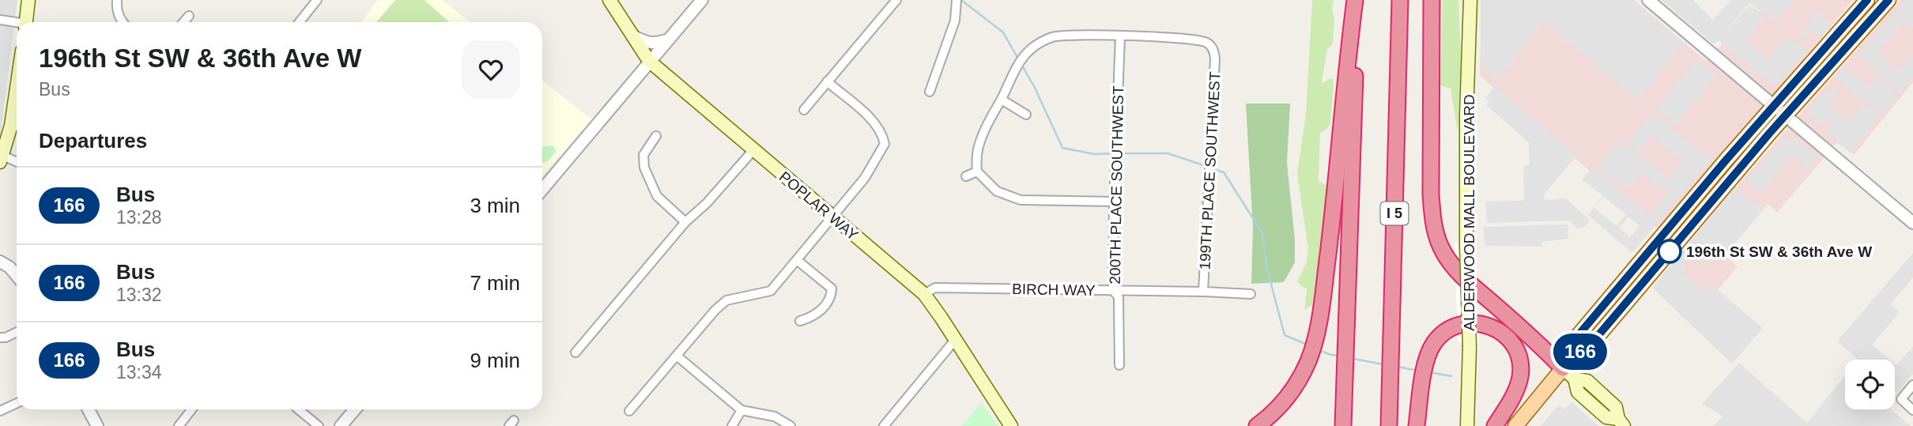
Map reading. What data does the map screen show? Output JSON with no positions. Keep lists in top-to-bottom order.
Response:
{
  "streets": {
    "highway": ["I 5"],
    "main road": ["POPLAR WAY", "ALDERWOOD MALL BOULEVARD"],
    "street": ["199TH PLACE SOUTHWEST", "200TH PLACE SOUTHWEST", "BIRCH WAY"]
  },
  "crossings": [
    ["199TH PLACE SOUTHWEST", "200TH PLACE SOUTHWEST"],
    ["199TH PLACE SOUTHWEST", "BIRCH WAY"],
    ["200TH PLACE SOUTHWEST", "BIRCH WAY"],
    ["POPLAR WAY", "BIRCH WAY"]
  ],
  "places": ["196th St SW & 36th Ave W"],
  "lines": ["bus line 166"],
  "page": {
    "on_map": "166",
    "heading": [
      ["196th St SW & 36th Ave W", "Bus"],
      "Departures"
    ],
    "list": [
      {
        "mark": "166",
        "name": "Bus",
        "note": "13:28",
        "value": "3 min"
      },
      {
        "mark": "166",
        "name": "Bus",
        "note": "13:32",
        "value": "7 min"
      },
      {
        "mark": "166",
        "name": "Bus",
        "note": "13:34",
        "value": "9 min"
      }
    ]
  }
}
